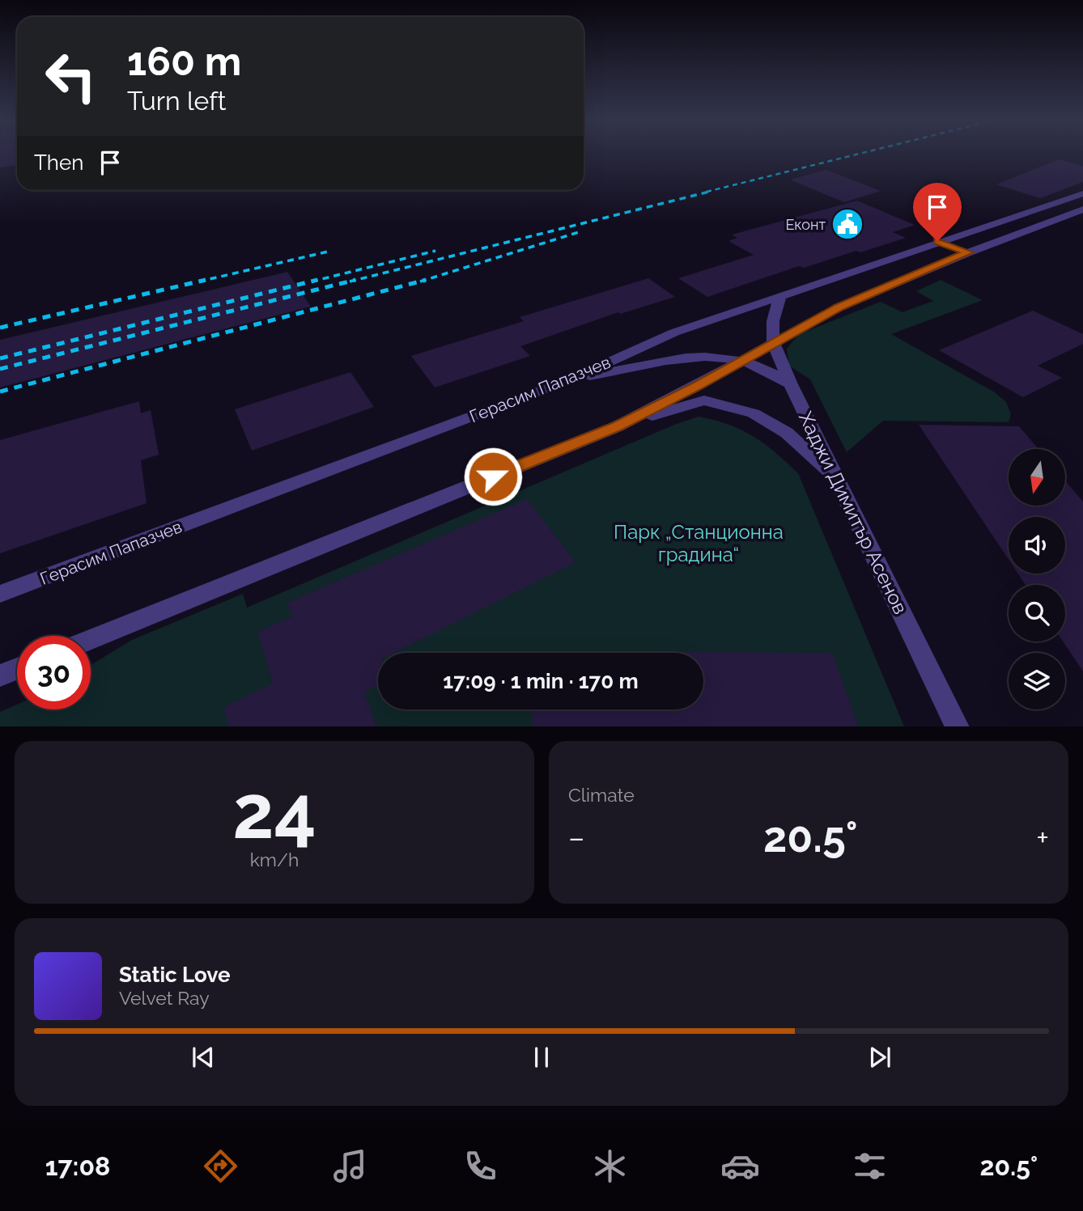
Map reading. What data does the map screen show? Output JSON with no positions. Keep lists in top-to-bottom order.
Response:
{
  "streets": {
    "street": ["Герасим Папазчев", "Хаджи Димитър Асенов"]
  },
  "crossings": [
    ["Герасим Папазчев", "Хаджи Димитър Асенов"]
  ],
  "parks": ["Парк „Станционна градина“"],
  "places": {
    "public building": ["Еконт"]
  },
  "north": "bottom",
  "page": {
    "turn": ["160 m", "Turn left"],
    "then": "Then",
    "limit": "30",
    "trip": "17:09 · 1 min · 170 m",
    "tile": [
      ["24", "km/h"],
      "Climate"
    ],
    "heat": ["−", "20.5°", "+"],
    "song": ["Static Love", "Velvet Ray"],
    "tabs": ["17:08", "20.5°"]
  }
}
